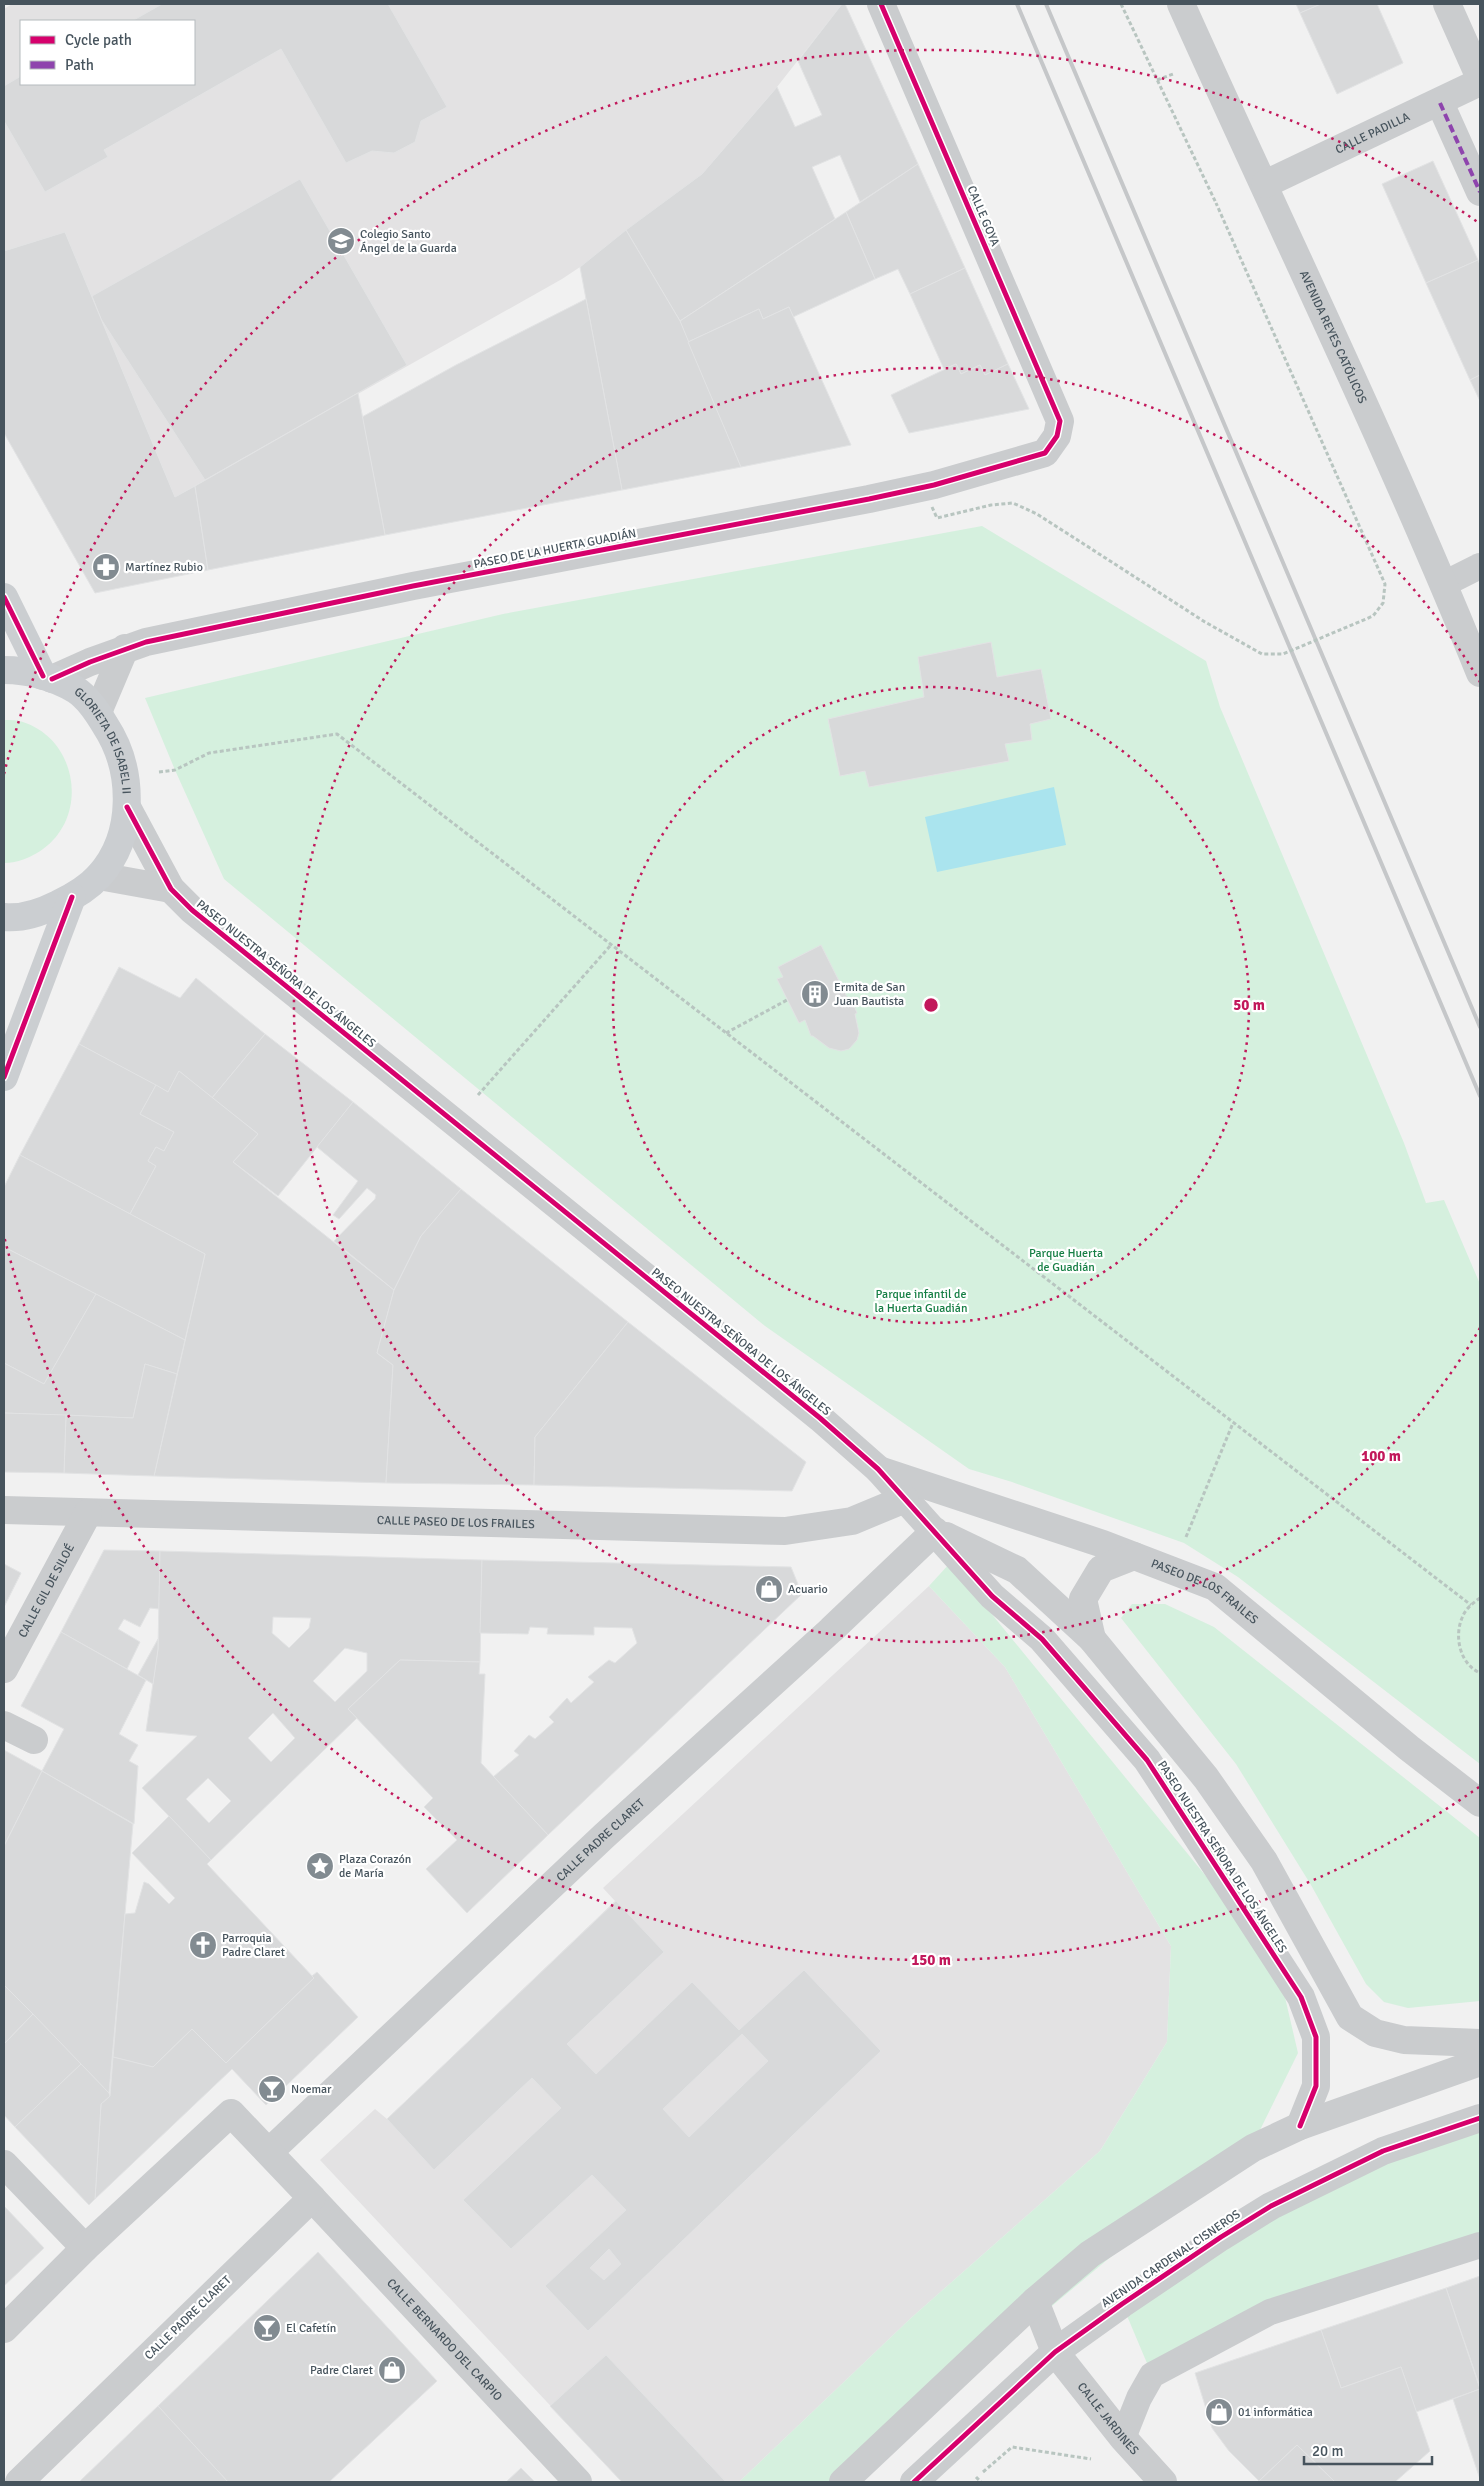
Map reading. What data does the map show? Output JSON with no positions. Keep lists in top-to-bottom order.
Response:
{
  "streets": {
    "main road": ["GLORIETA DE ISABEL II"],
    "street": [
      "CALLE PADILLA",
      "CALLE GOYA",
      "AVENIDA REYES CATÓLICOS",
      "PASEO DE LA HUERTA GUADIÁN",
      "PASEO NUESTRA SEÑORA DE LOS ÁNGELES",
      "CALLE PASEO DE LOS FRAILES",
      "CALLE GIL DE SILOÉ",
      "PASEO DE LOS FRAILES",
      "CALLE PADRE CLARET",
      "AVENIDA CARDENAL CISNEROS",
      "CALLE BERNARDO DEL CARPIO",
      "CALLE JARDINES"
    ]
  },
  "crossings": [
    ["CALLE PADILLA", "AVENIDA REYES CATÓLICOS"],
    ["CALLE GOYA", "PASEO DE LA HUERTA GUADIÁN"],
    ["PASEO DE LA HUERTA GUADIÁN", "GLORIETA DE ISABEL II"],
    ["GLORIETA DE ISABEL II", "PASEO NUESTRA SEÑORA DE LOS ÁNGELES"],
    ["PASEO NUESTRA SEÑORA DE LOS ÁNGELES", "CALLE PASEO DE LOS FRAILES"],
    ["PASEO NUESTRA SEÑORA DE LOS ÁNGELES", "PASEO DE LOS FRAILES"],
    ["PASEO NUESTRA SEÑORA DE LOS ÁNGELES", "CALLE PADRE CLARET"],
    ["CALLE PASEO DE LOS FRAILES", "CALLE GIL DE SILOÉ"],
    ["CALLE PADRE CLARET", "CALLE BERNARDO DEL CARPIO"],
    ["AVENIDA CARDENAL CISNEROS", "CALLE JARDINES"]
  ],
  "parks": ["Parque Huerta de Guadián", "Parque infantil de la Huerta Guadián"],
  "places": {
    "school or university": ["Colegio Santo Ángel de la Guarda"],
    "pharmacy": ["Martínez Rubio"],
    "building": ["Ermita de San Juan Bautista"],
    "shop": ["Acuario", "Padre Claret", "01 informática"],
    "place": ["Plaza Corazón de María"],
    "church": ["Parroquia Padre Claret"],
    "bar": ["Noemar", "El Cafetín"]
  },
  "legend": ["Cycle path", "Path"],
  "scale_bar": "20 m",
  "rings": ["50 m", "100 m", "150 m"]
}
